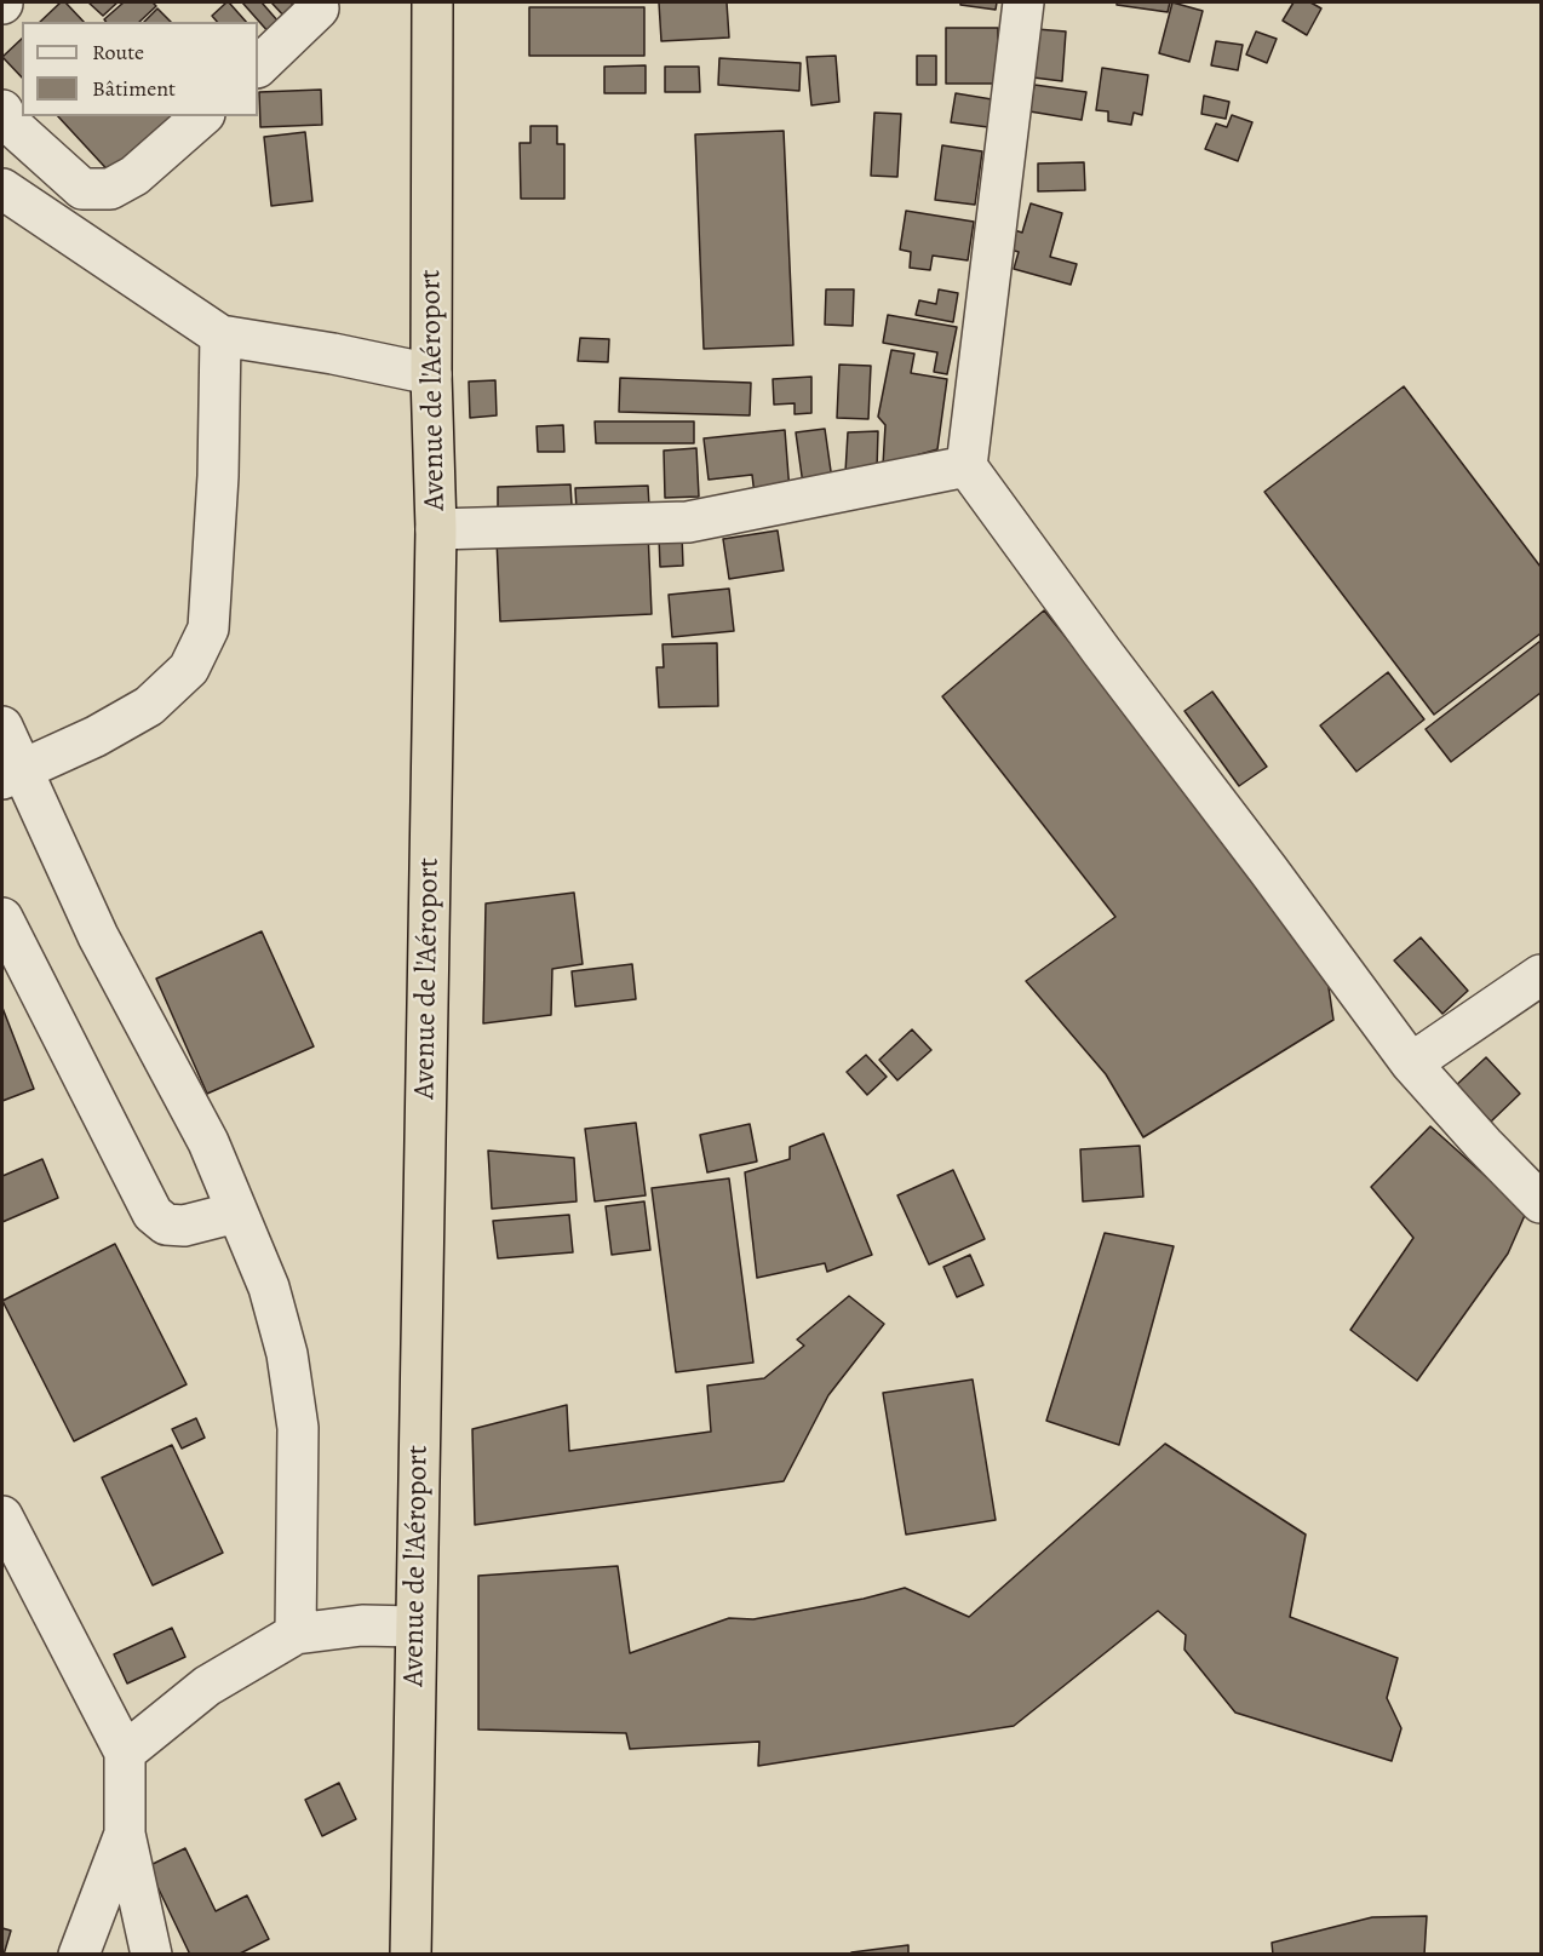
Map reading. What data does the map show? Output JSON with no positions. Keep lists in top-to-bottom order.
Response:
{
  "streets": {
    "highway": ["Avenue de l'Aéroport"]
  },
  "legend": ["Route", "Bâtiment"]
}
